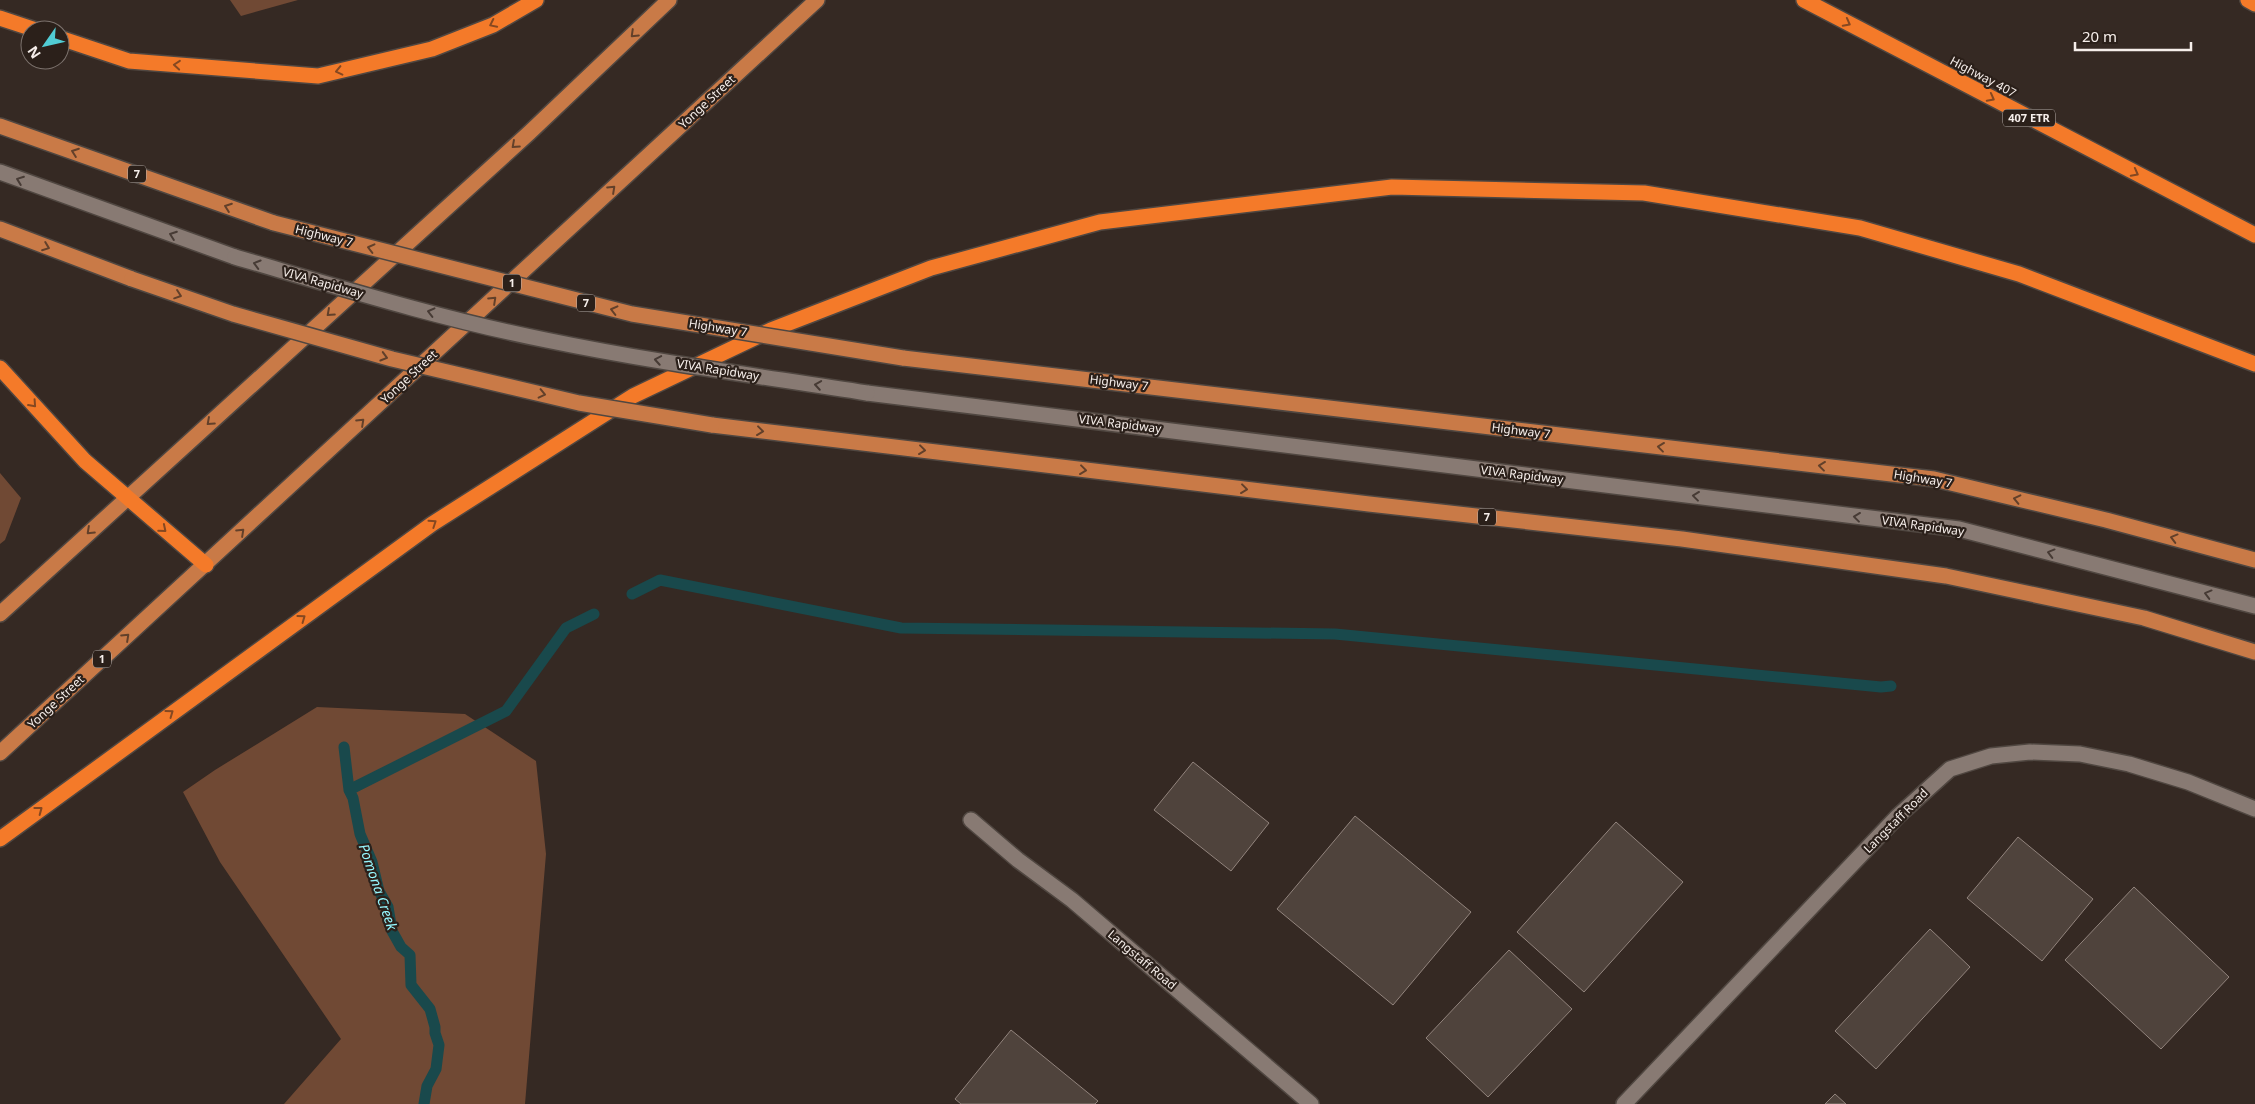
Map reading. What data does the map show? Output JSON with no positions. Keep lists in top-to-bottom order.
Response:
{
  "streets": {
    "highway": ["Highway 407", "407 ETR"],
    "main road": [
      "Yonge Street",
      "7",
      "Highway 7",
      "1"
    ],
    "street": ["VIVA Rapidway", "Langstaff Road"]
  },
  "one_way": ["Highway 407", "VIVA Rapidway"],
  "water": ["Pomona Creek"],
  "scale_bar": "20 m",
  "north": "bottom left"
}
